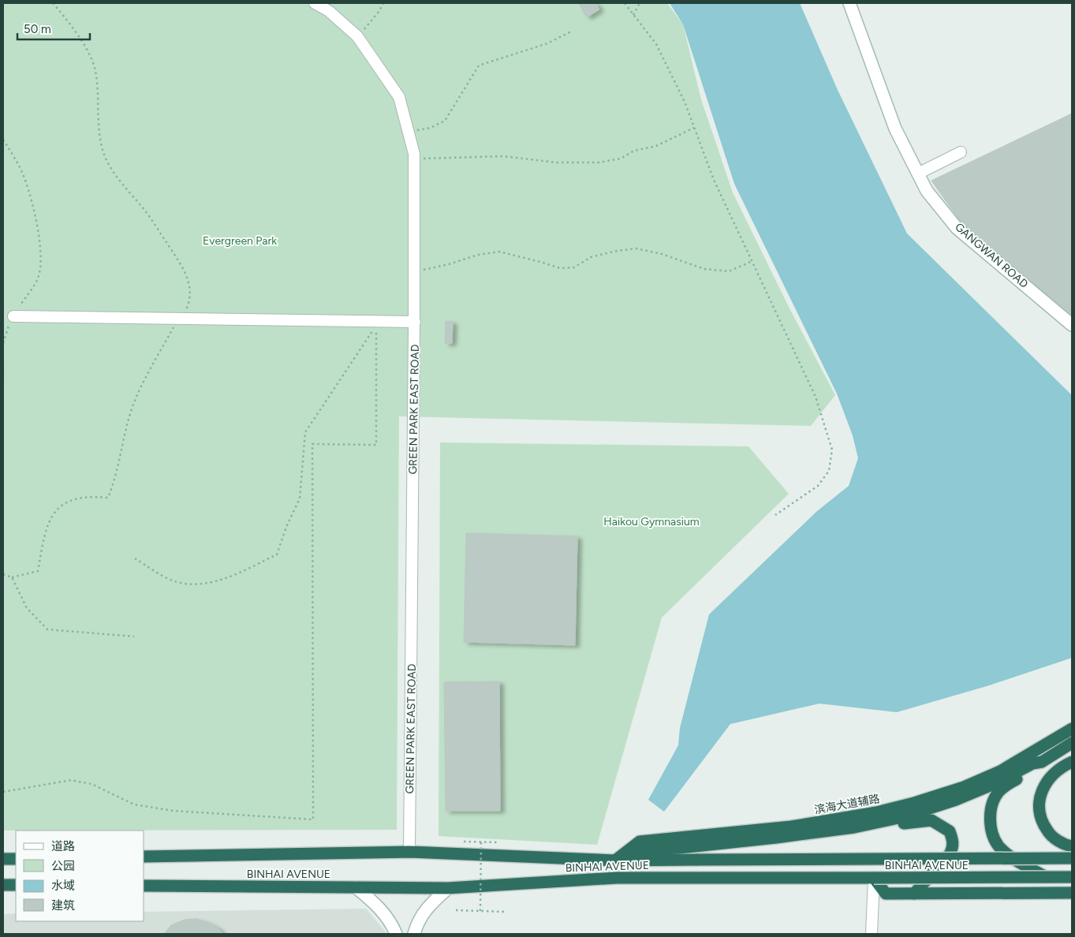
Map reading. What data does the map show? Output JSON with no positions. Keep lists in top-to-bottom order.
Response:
{
  "streets": {
    "highway": ["滨海大道辅路", "BINHAI AVENUE"],
    "street": ["GANGWAN ROAD", "GREEN PARK EAST ROAD"]
  },
  "crossings": [
    ["GREEN PARK EAST ROAD", "BINHAI AVENUE"],
    ["滨海大道辅路", "BINHAI AVENUE"]
  ],
  "parks": ["Evergreen Park", "Haikou Gymnasium"],
  "legend": [
    "道路",
    "公园",
    "水域",
    "建筑"
  ],
  "scale_bar": "50 m"
}
